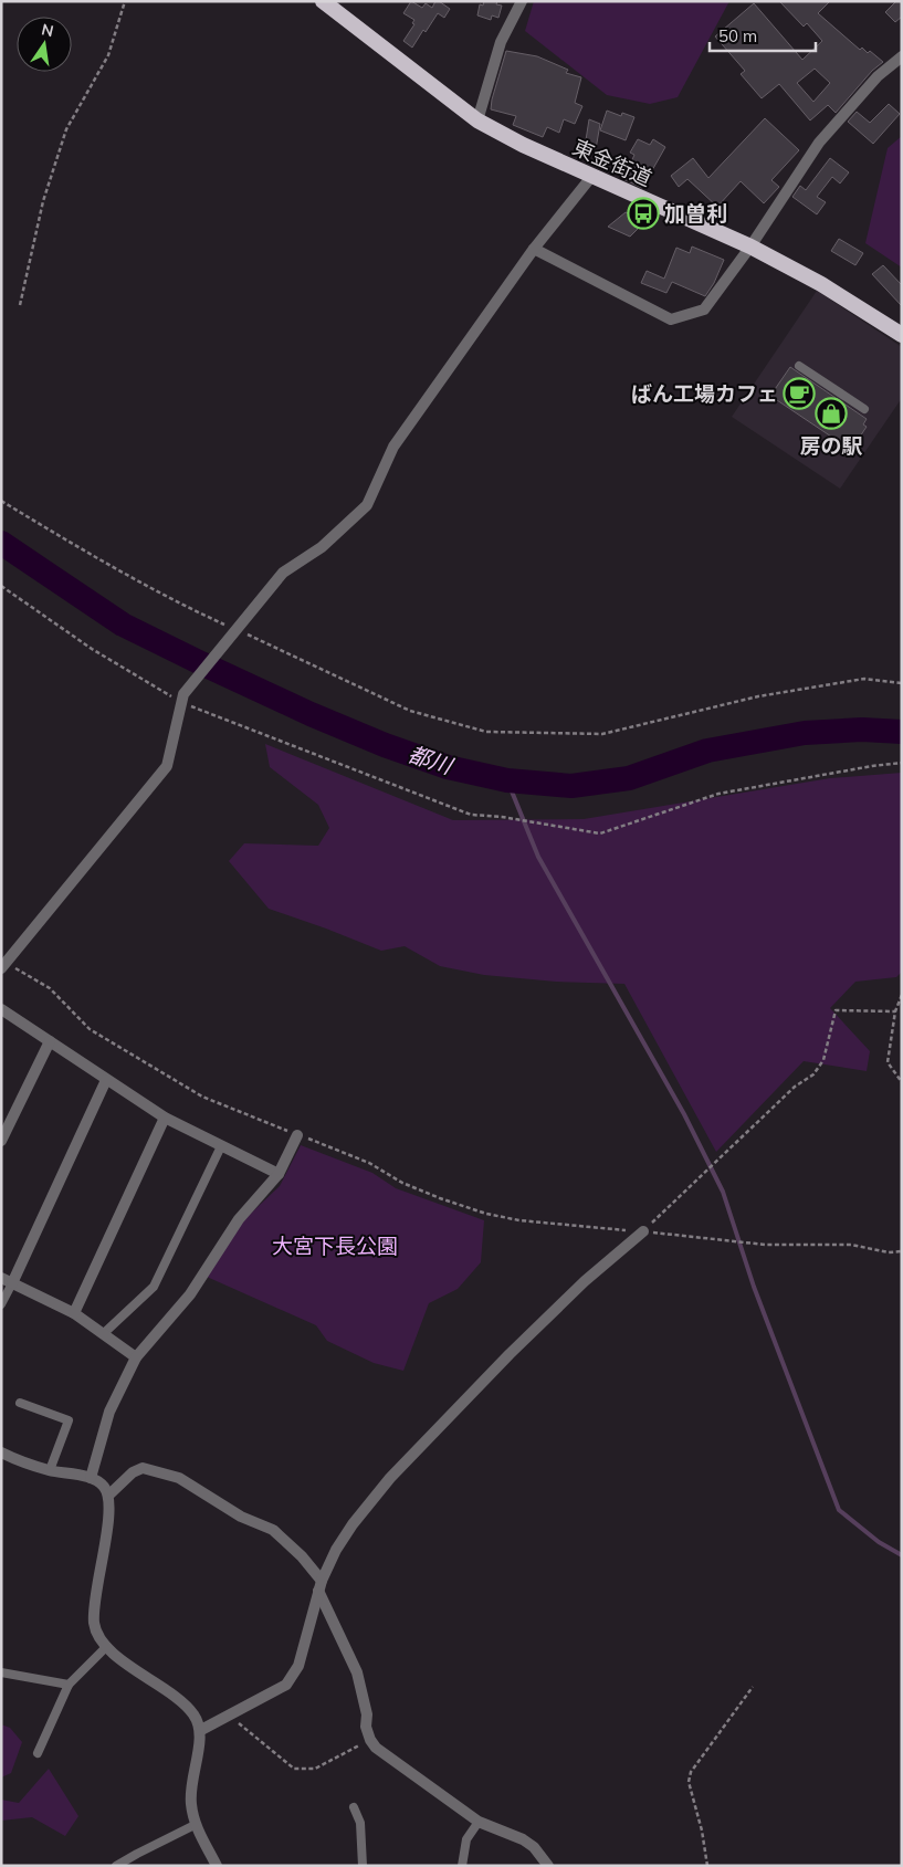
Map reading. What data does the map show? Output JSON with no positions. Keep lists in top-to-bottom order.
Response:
{
  "streets": {
    "highway": ["東金街道"]
  },
  "water": ["都川"],
  "parks": ["大宮下長公園"],
  "places": {
    "bus stop": ["加曽利"],
    "cafe": ["ばん工場カフェ"],
    "shop": ["房の駅"]
  },
  "scale_bar": "50 m",
  "north": "top"
}
